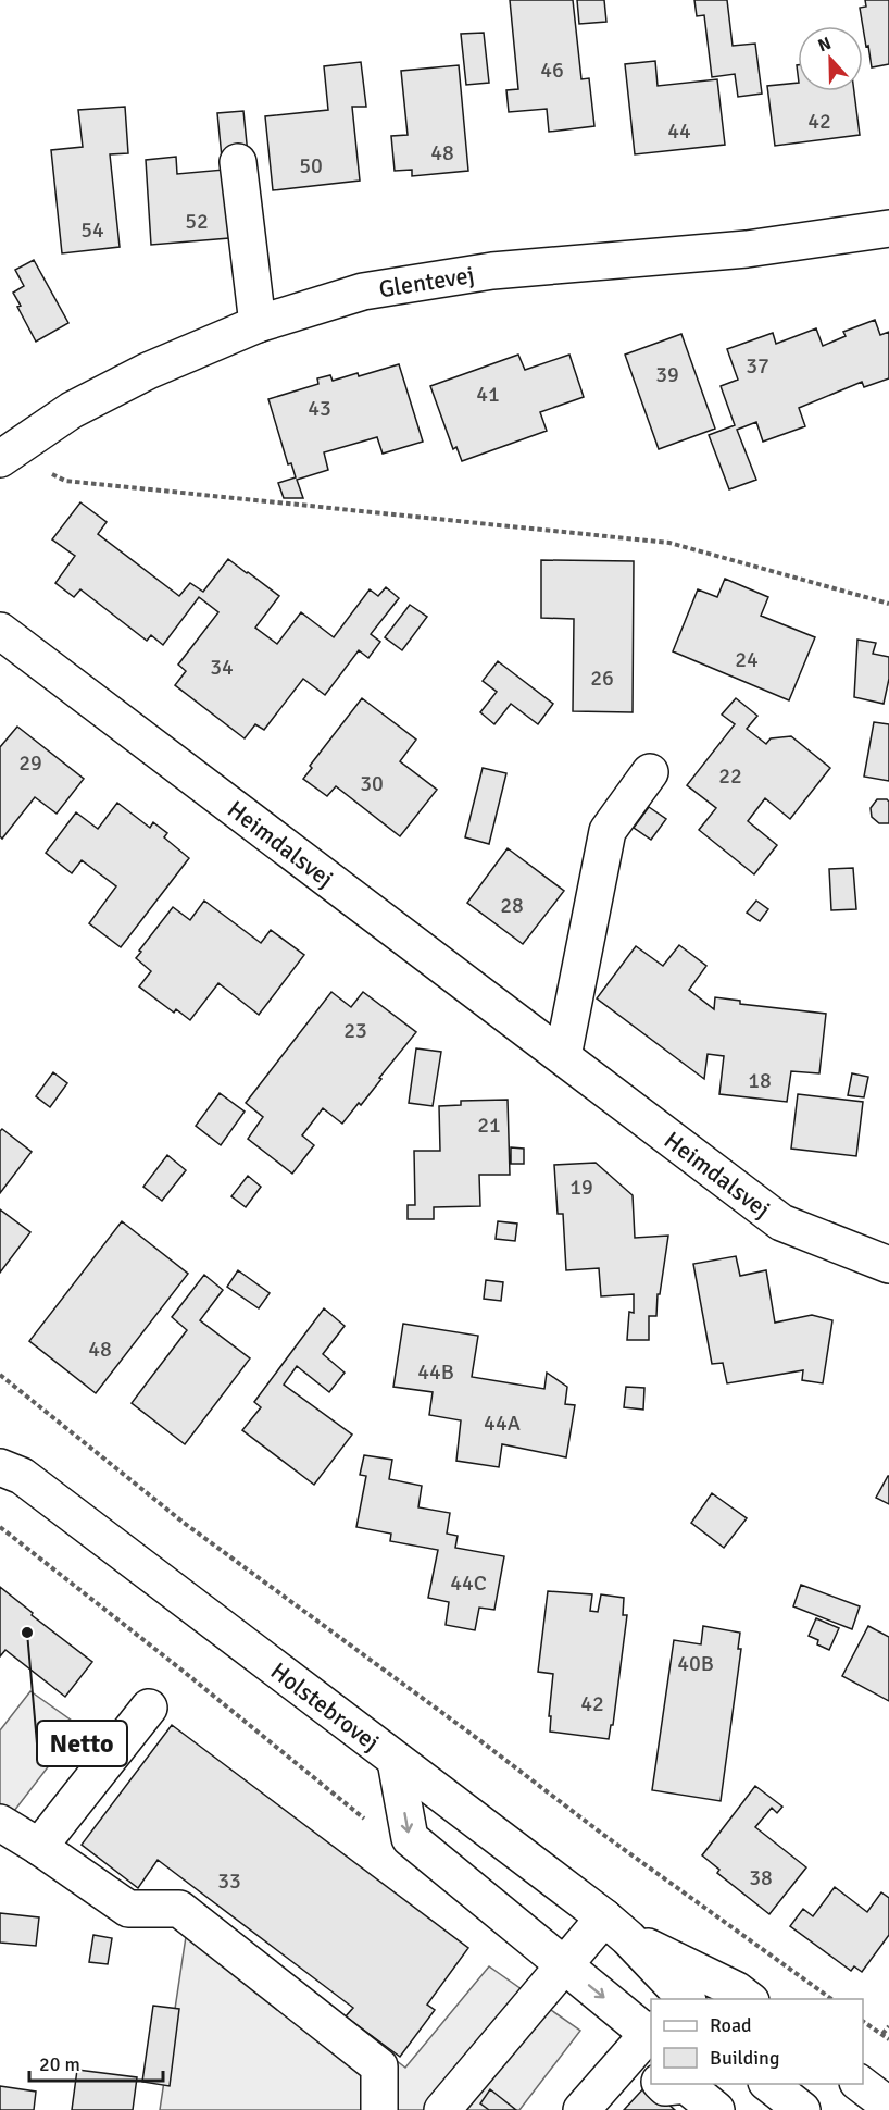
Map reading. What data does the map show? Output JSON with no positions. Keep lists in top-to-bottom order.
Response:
{
  "streets": {
    "street": ["Glentevej", "Heimdalsvej", "Holstebrovej"]
  },
  "places": ["Netto"],
  "house_numbers": [
    "46",
    "42",
    "44",
    "48",
    "50",
    "52",
    "54",
    "37",
    "39",
    "41",
    "43",
    "24",
    "34",
    "26",
    "29",
    "22",
    "30",
    "28",
    "23",
    "18",
    "21",
    "19",
    "48",
    "44B",
    "44A",
    "44C",
    "40B",
    "42",
    "38",
    "33"
  ],
  "legend": ["Road", "Building"],
  "scale_bar": "20 m",
  "north": "top"
}
